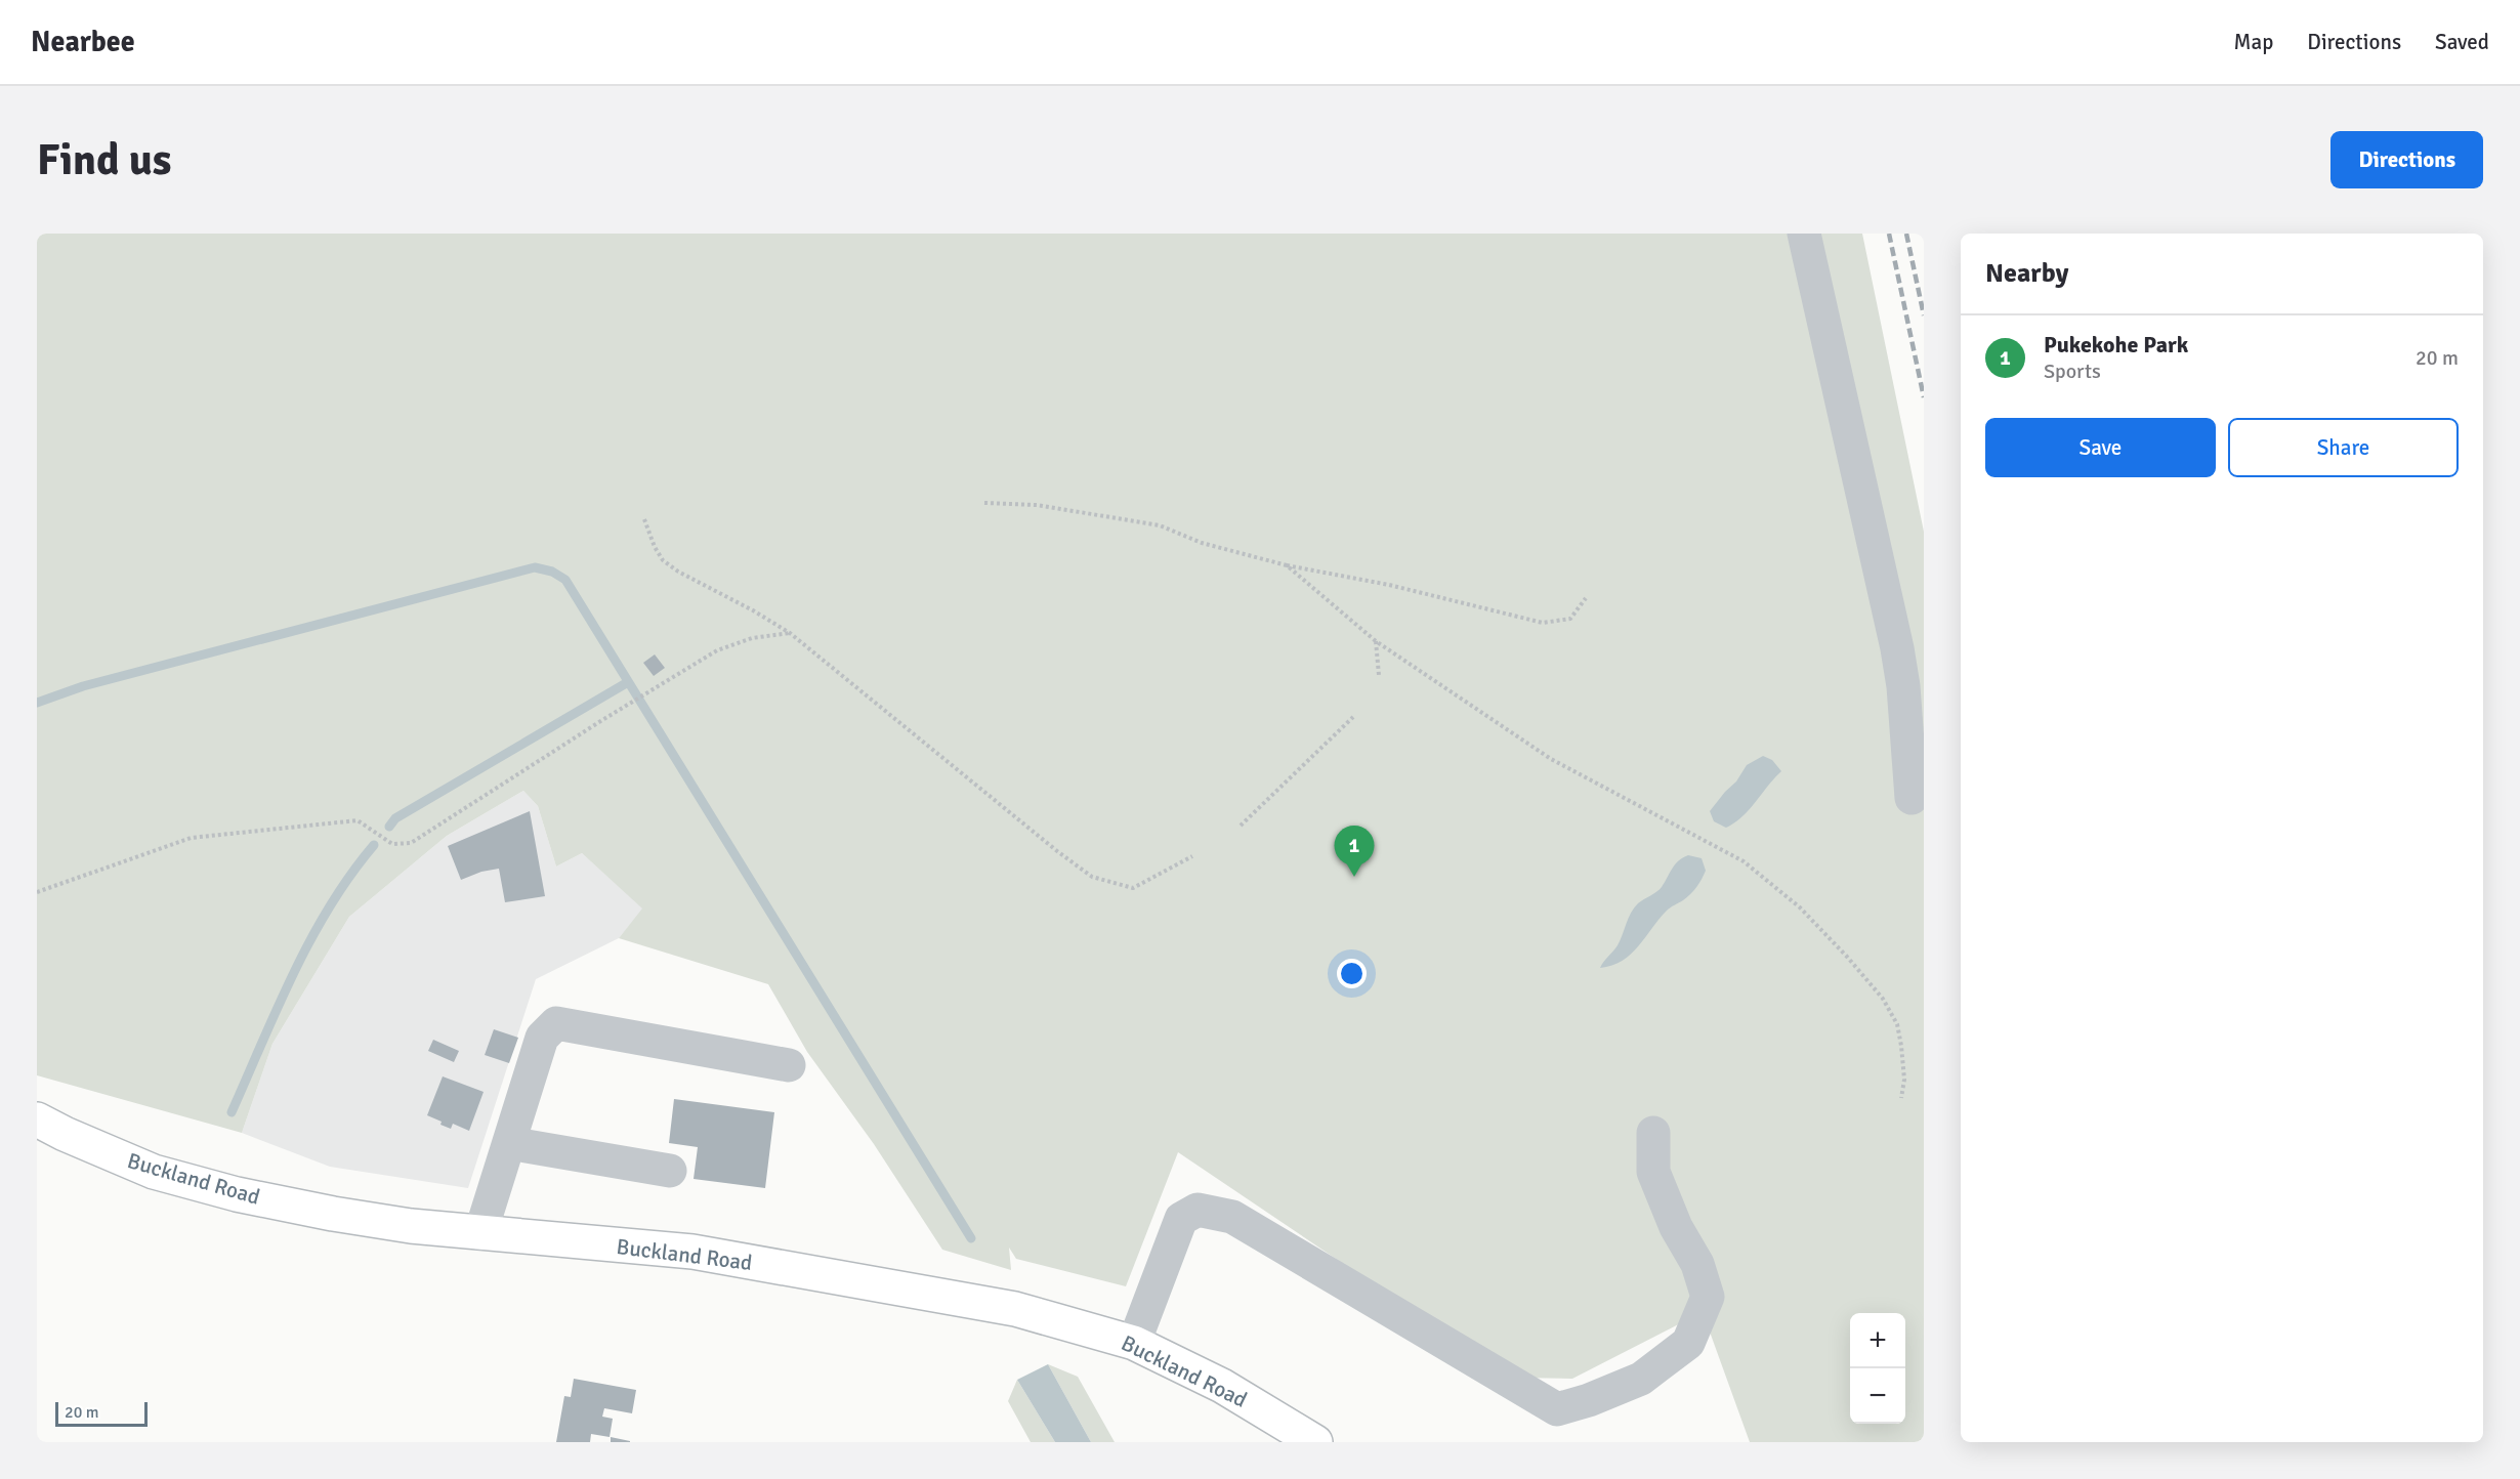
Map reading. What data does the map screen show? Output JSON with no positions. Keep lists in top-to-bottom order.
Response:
{
  "streets": {
    "main road": ["Buckland Road"]
  },
  "scale_bar": "20 m",
  "page": {
    "header": "Nearbee",
    "nav": ["Map", "Directions", "Saved"],
    "buttons": [
      "Directions",
      ["Save", "Share"]
    ],
    "title": "Find us",
    "heading": "Nearby",
    "list": [
      {
        "mark": "1",
        "name": "Pukekohe Park",
        "note": "Sports",
        "value": "20 m"
      }
    ],
    "pins": "1",
    "map_buttons": ["+", "−"],
    "scale": "20 m"
  }
}
